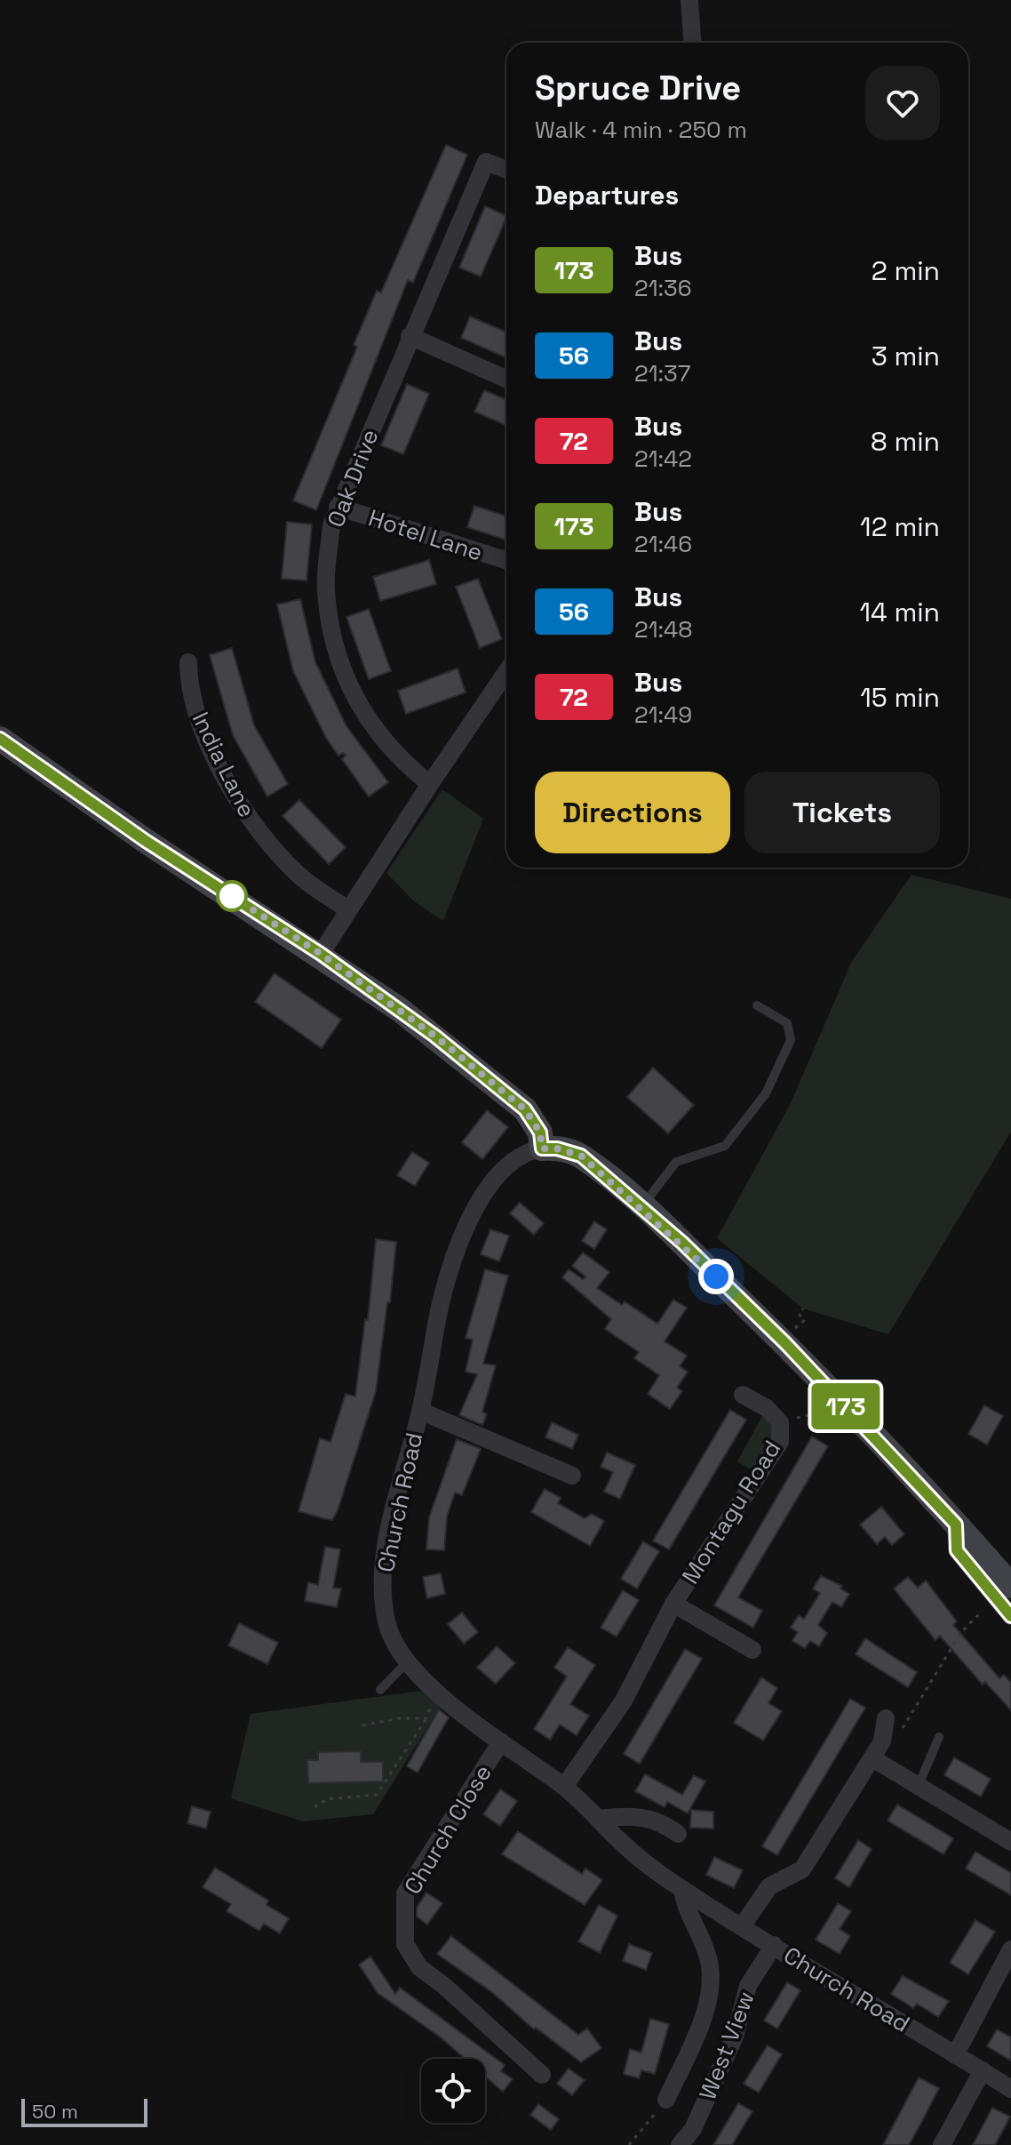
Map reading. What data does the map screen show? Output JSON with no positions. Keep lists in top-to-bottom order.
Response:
{
  "streets": {
    "street": [
      "Oak Drive",
      "Hotel Lane",
      "India Lane",
      "Church Road",
      "Montagu Road",
      "Church Close",
      "West View"
    ]
  },
  "crossings": [
    ["Oak Drive", "Hotel Lane"],
    ["Church Road", "Montagu Road"],
    ["Church Road", "Church Close"],
    ["Church Road", "West View"]
  ],
  "lines": ["bus line 173"],
  "scale_bar": "50 m",
  "page": {
    "on_map": "173",
    "heading": [
      ["Spruce Drive", "Walk · 4 min · 250 m"],
      "Departures"
    ],
    "list": [
      {
        "mark": "173",
        "name": "Bus",
        "note": "21:36",
        "value": "2 min"
      },
      {
        "mark": "56",
        "name": "Bus",
        "note": "21:37",
        "value": "3 min"
      },
      {
        "mark": "72",
        "name": "Bus",
        "note": "21:42",
        "value": "8 min"
      },
      {
        "mark": "173",
        "name": "Bus",
        "note": "21:46",
        "value": "12 min"
      },
      {
        "mark": "56",
        "name": "Bus",
        "note": "21:48",
        "value": "14 min"
      },
      {
        "mark": "72",
        "name": "Bus",
        "note": "21:49",
        "value": "15 min"
      }
    ],
    "buttons": ["Directions", "Tickets"],
    "scale": "50 m"
  }
}
